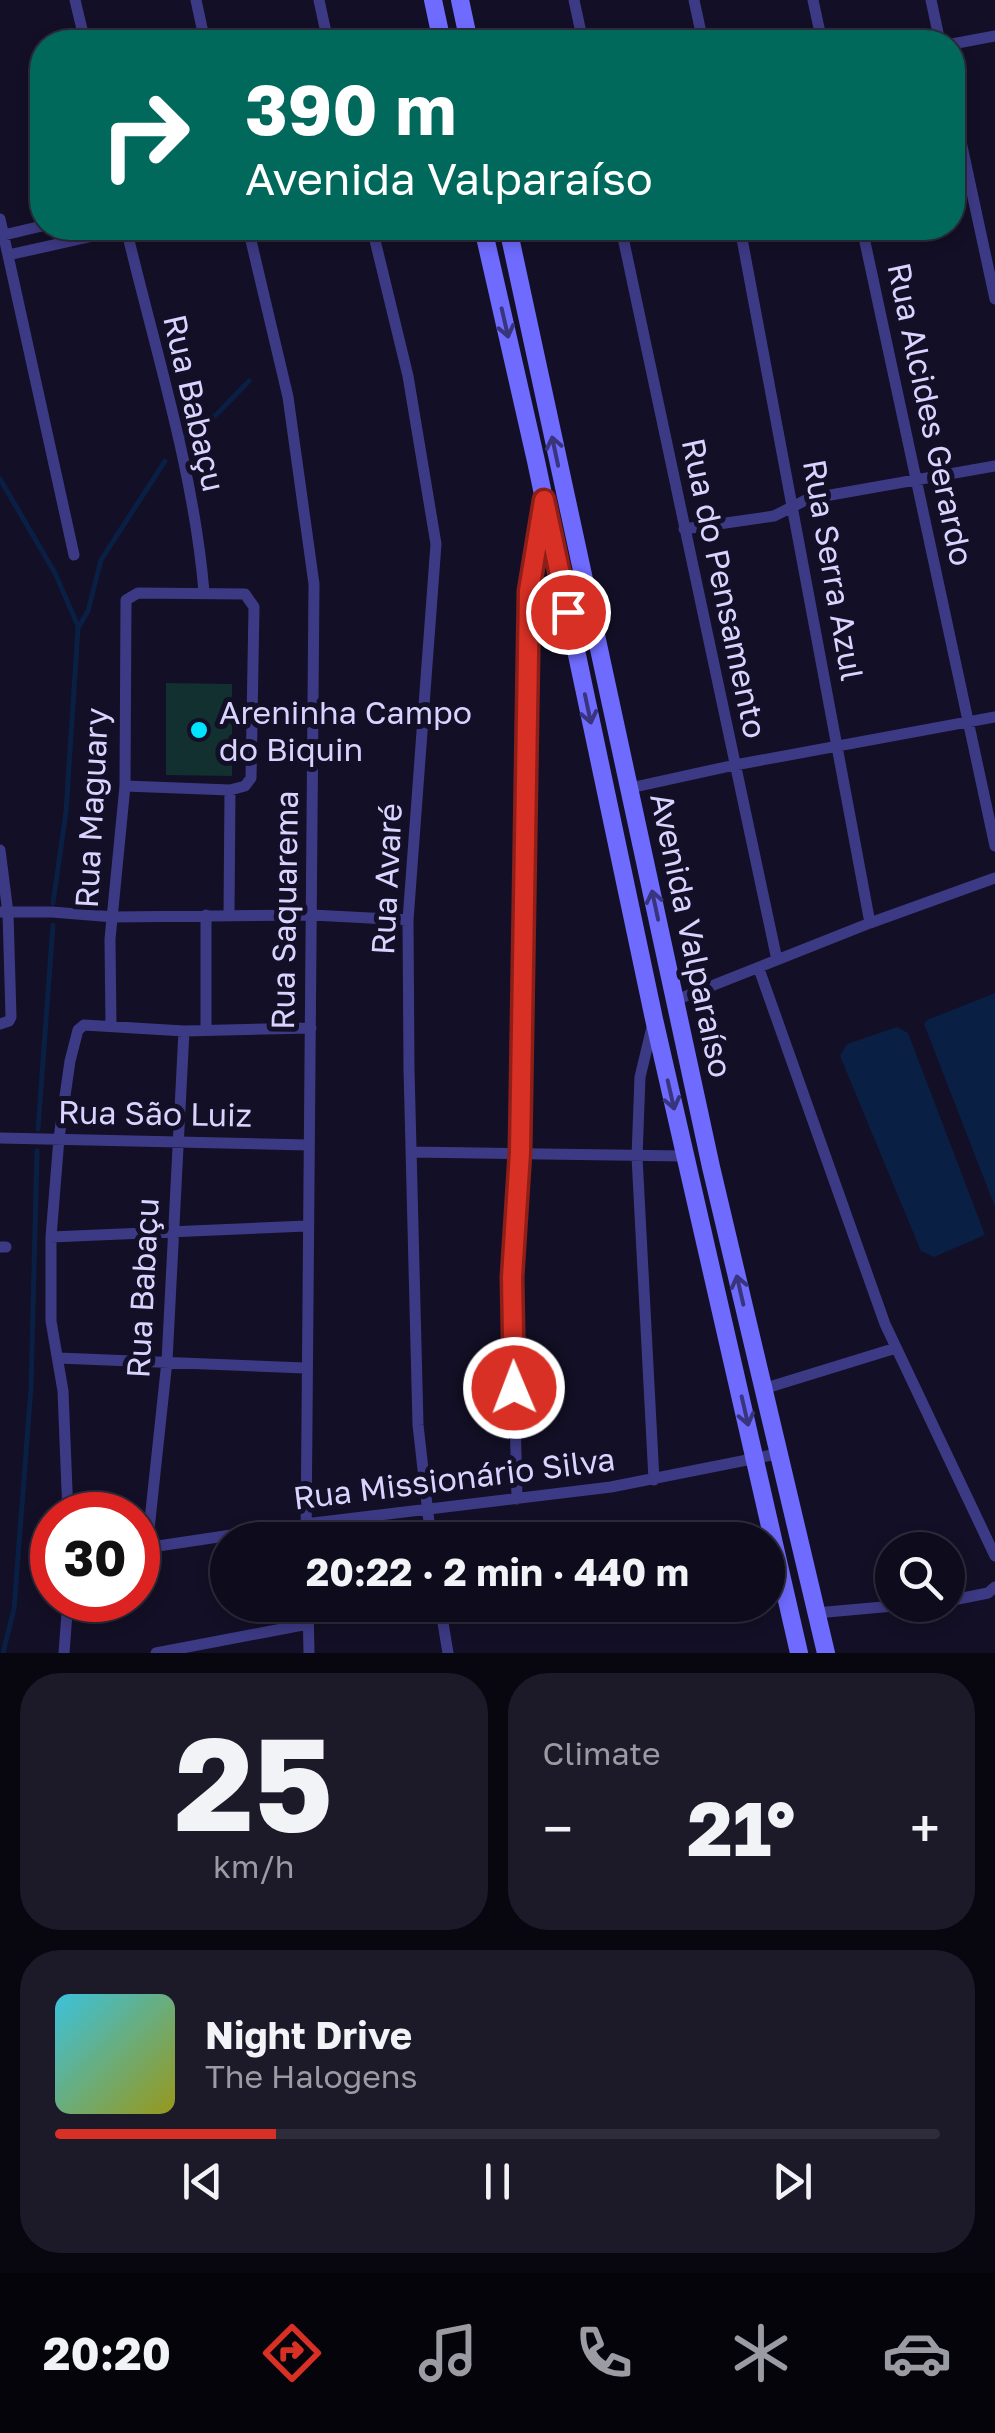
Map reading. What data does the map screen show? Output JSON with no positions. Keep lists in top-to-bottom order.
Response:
{
  "streets": {
    "main road": ["Avenida Valparaíso"],
    "street": [
      "Rua Babaçu",
      "Rua Alcides Gerardo",
      "Rua Serra Azul",
      "Rua do Pensamento",
      "Rua Maguary",
      "Rua Avaré",
      "Rua Saquarema",
      "Rua São Luiz",
      "Rua Missionário Silva"
    ]
  },
  "crossings": [
    ["Rua Babaçu", "Rua Maguary"],
    ["Rua Babaçu", "Rua São Luiz"],
    ["Rua Avaré", "Rua Missionário Silva"],
    ["Rua Saquarema", "Rua São Luiz"],
    ["Avenida Valparaíso", "Rua Missionário Silva"]
  ],
  "places": ["Areninha Campo do Biquin"],
  "page": {
    "turn": ["390 m", "Avenida Valparaíso"],
    "limit": "30",
    "trip": "20:22 · 2 min · 440 m",
    "tile": [
      ["25", "km/h"],
      "Climate"
    ],
    "heat": ["−", "21°", "+"],
    "song": ["Night Drive", "The Halogens"],
    "tabs": "20:20"
  }
}
